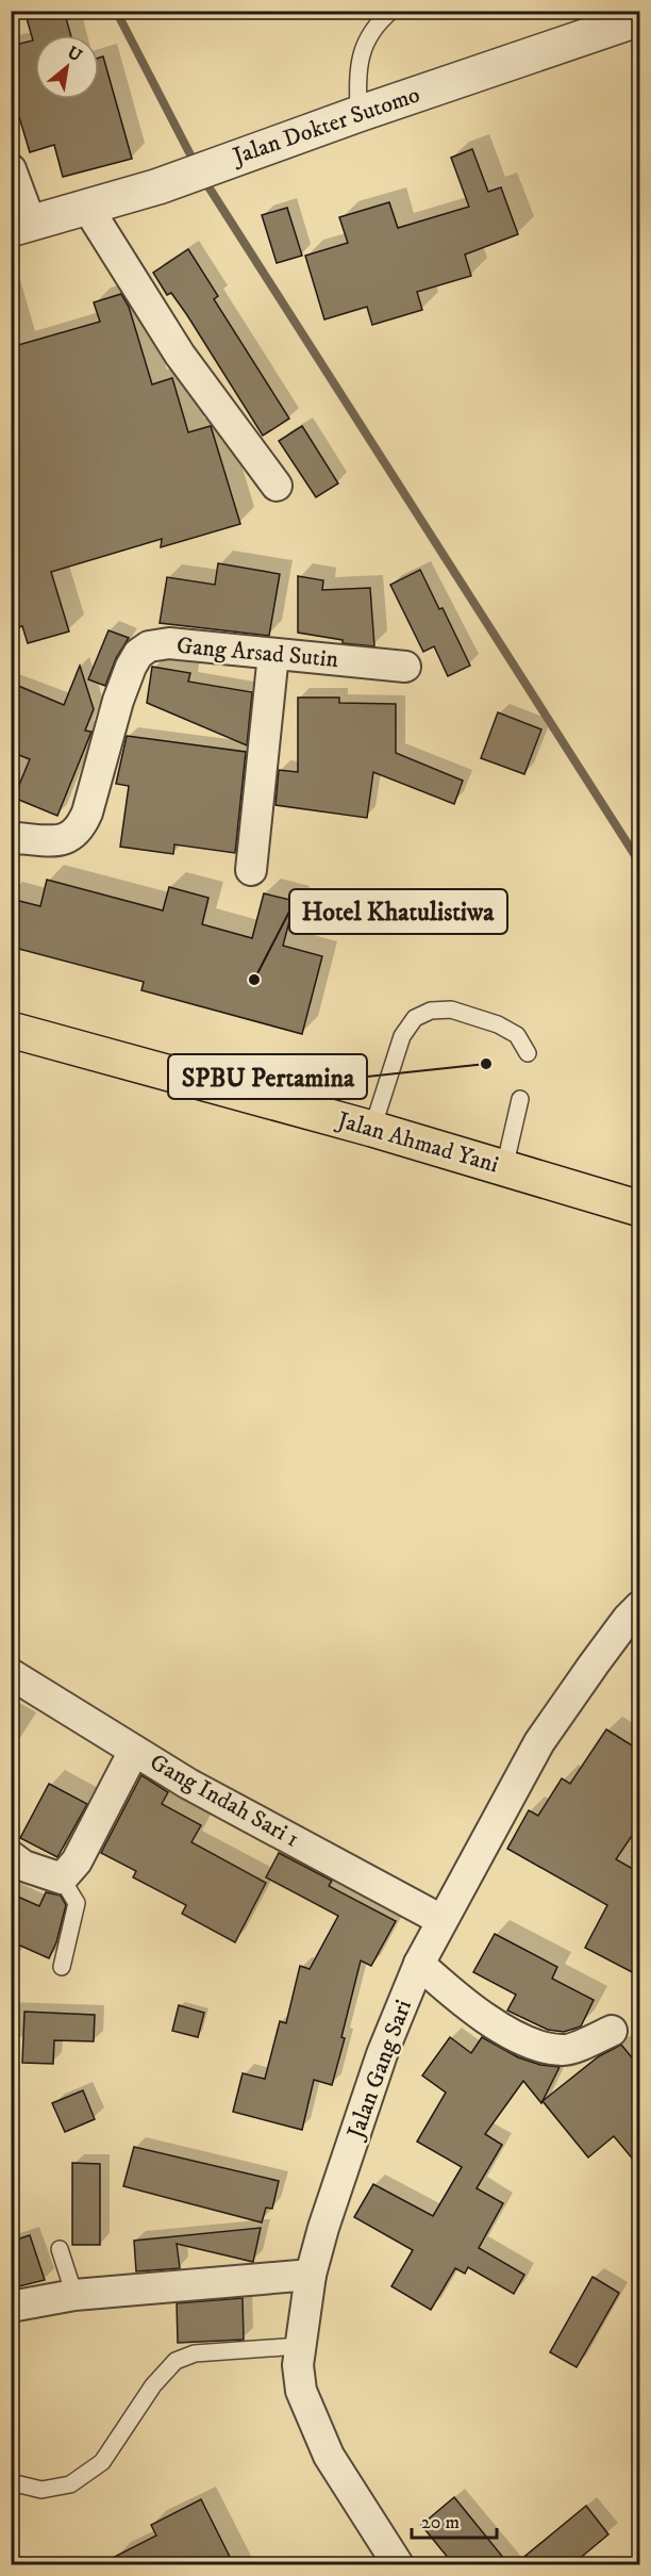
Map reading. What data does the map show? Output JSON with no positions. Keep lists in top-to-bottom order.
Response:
{
  "streets": {
    "main road": ["Jalan Ahmad Yani"],
    "street": [
      "Jalan Dokter Sutomo",
      "Gang Arsad Sutin",
      "Gang Indah Sari 1",
      "Jalan Gang Sari"
    ]
  },
  "crossings": [
    ["Gang Indah Sari 1", "Jalan Gang Sari"]
  ],
  "places": ["Hotel Khatulistiwa", "SPBU Pertamina"],
  "scale_bar": "20 m",
  "north": "top right"
}
